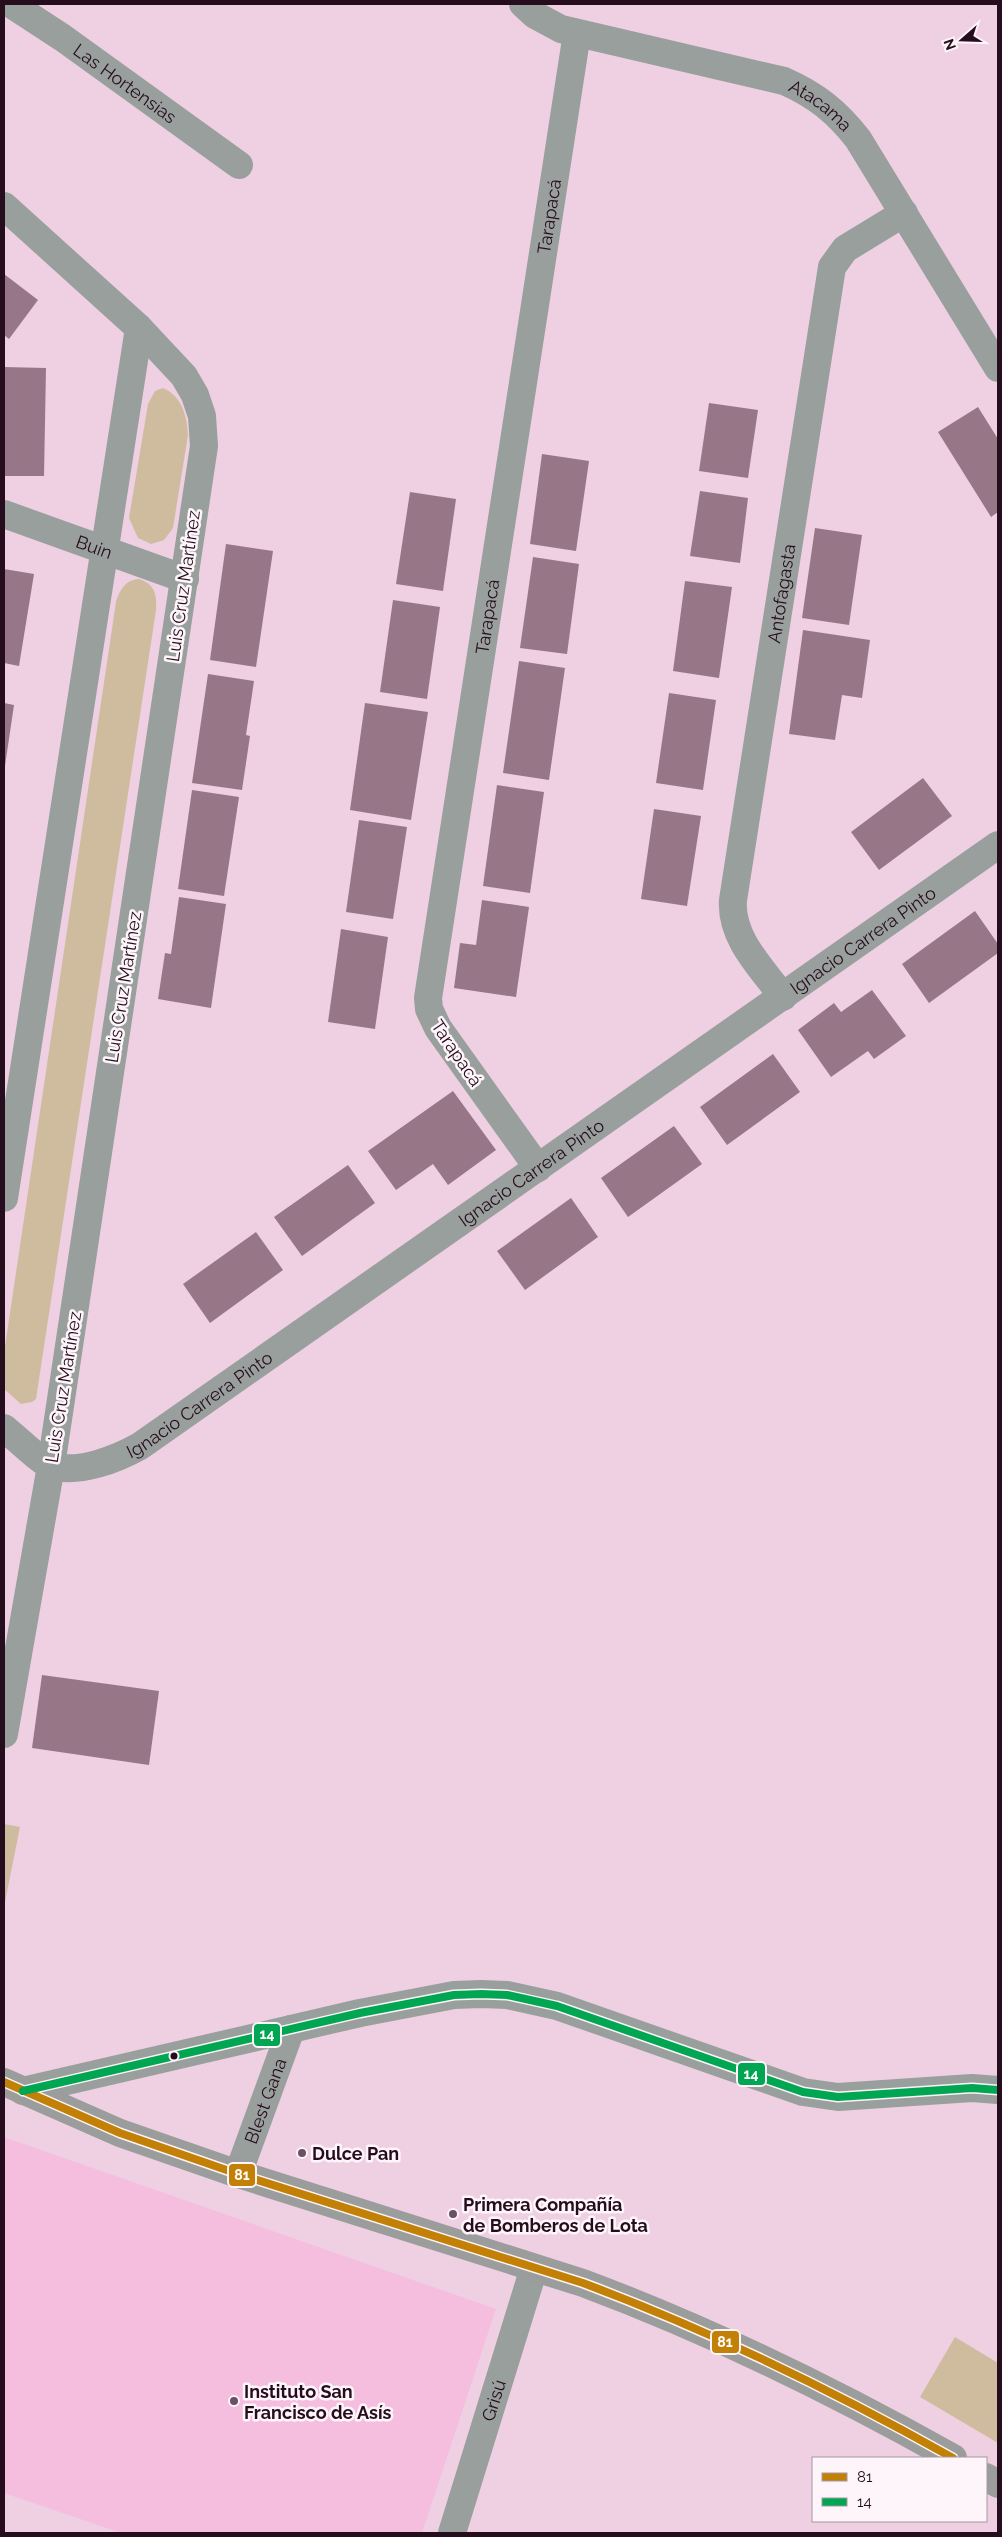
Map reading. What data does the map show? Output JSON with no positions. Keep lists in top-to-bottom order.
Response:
{
  "streets": {
    "street": [
      "Las Hortensias",
      "Atacama",
      "Tarapacá",
      "Buin",
      "Luis Cruz Martínez",
      "Antofagasta",
      "Ignacio Carrera Pinto",
      "Blest Gana",
      "Grisú"
    ]
  },
  "crossings": [
    ["Atacama", "Tarapacá"],
    ["Atacama", "Antofagasta"],
    ["Tarapacá", "Ignacio Carrera Pinto"],
    ["Buin", "Luis Cruz Martínez"],
    ["Luis Cruz Martínez", "Ignacio Carrera Pinto"],
    ["Antofagasta", "Ignacio Carrera Pinto"]
  ],
  "places": ["Dulce Pan", "Primera Compañía de Bomberos de Lota", "Instituto San Francisco de Asís"],
  "lines": ["transit line 14", "transit line 81"],
  "legend": ["81", "14"],
  "north": "left"
}
